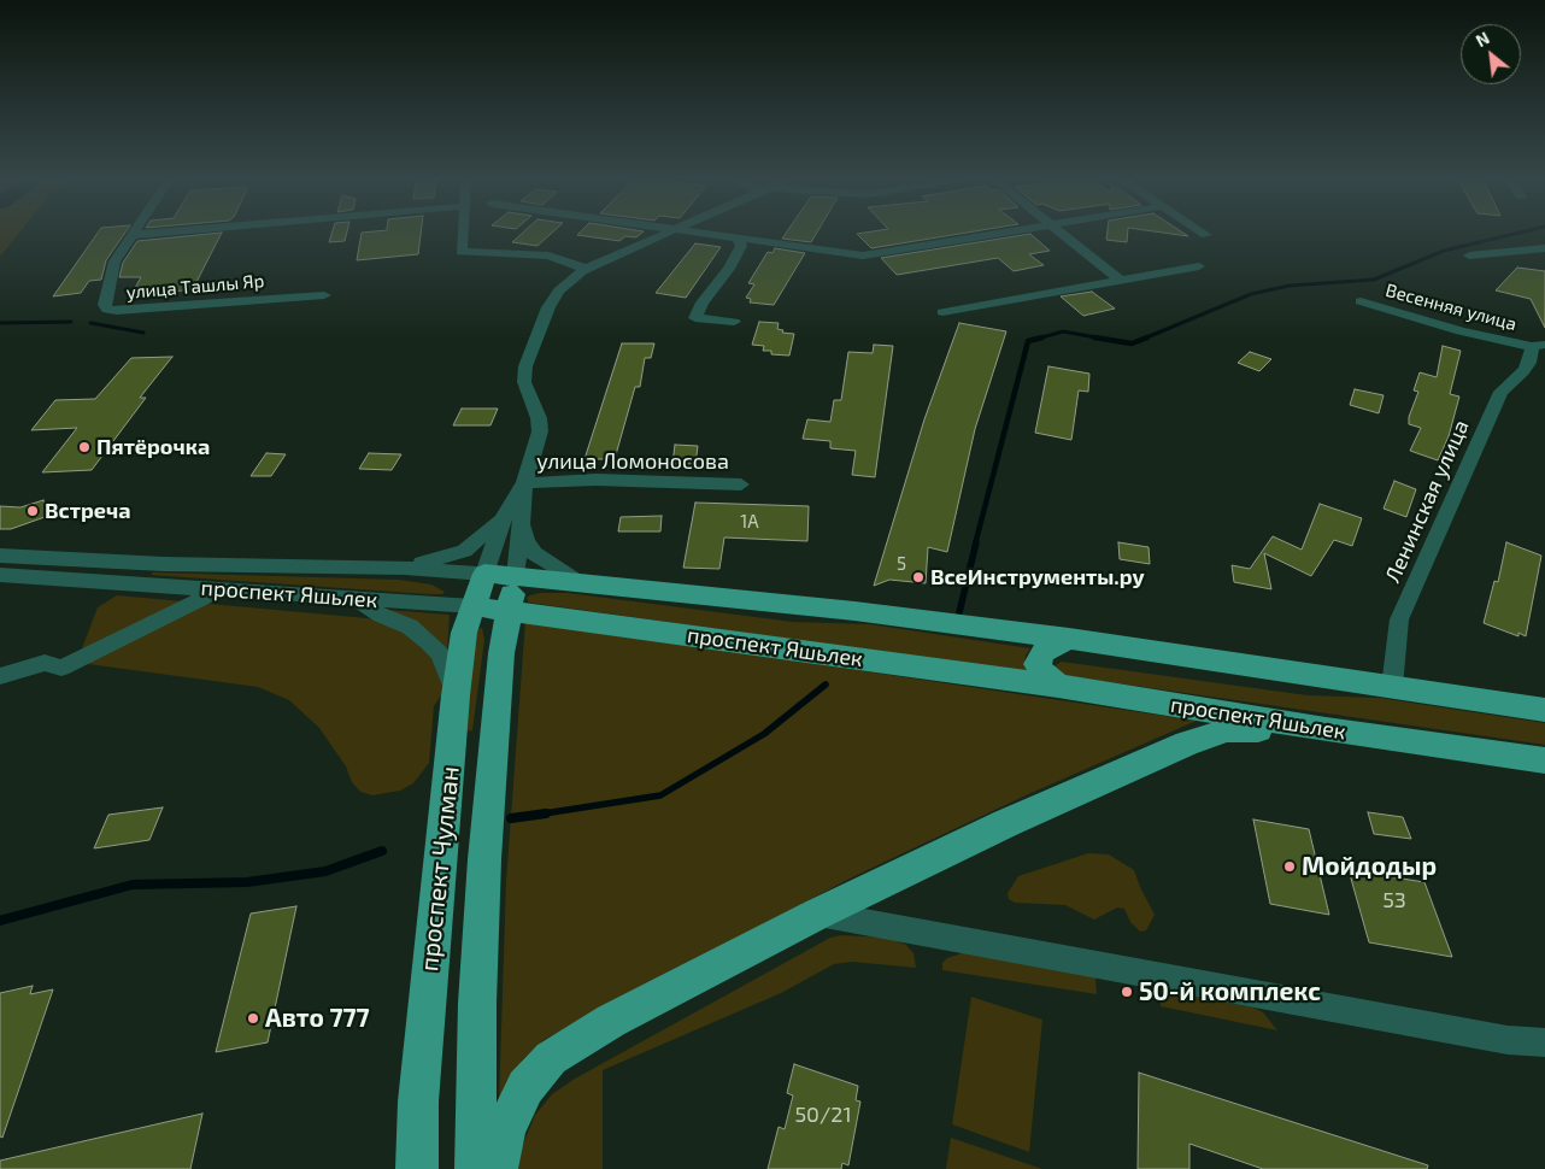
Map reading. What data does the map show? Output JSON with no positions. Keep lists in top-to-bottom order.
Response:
{
  "streets": {
    "main road": ["проспект Яшьлек", "проспект Чулман"],
    "street": [
      "улица Ташлы Яр",
      "Весенняя улица",
      "улица Ломоносова",
      "Ленинская улица"
    ]
  },
  "crossings": [
    ["Весенняя улица", "Ленинская улица"],
    ["Ленинская улица", "проспект Яшьлек"],
    ["проспект Яшьлек", "проспект Чулман"]
  ],
  "places": [
    "Пятёрочка",
    "Встреча",
    "ВсеИнструменты.ру",
    "Мойдодыр",
    "50-й комплекс",
    "Авто 777"
  ],
  "house_numbers": [
    "1А",
    "5",
    "53",
    "50/21"
  ],
  "north": "top left"
}
